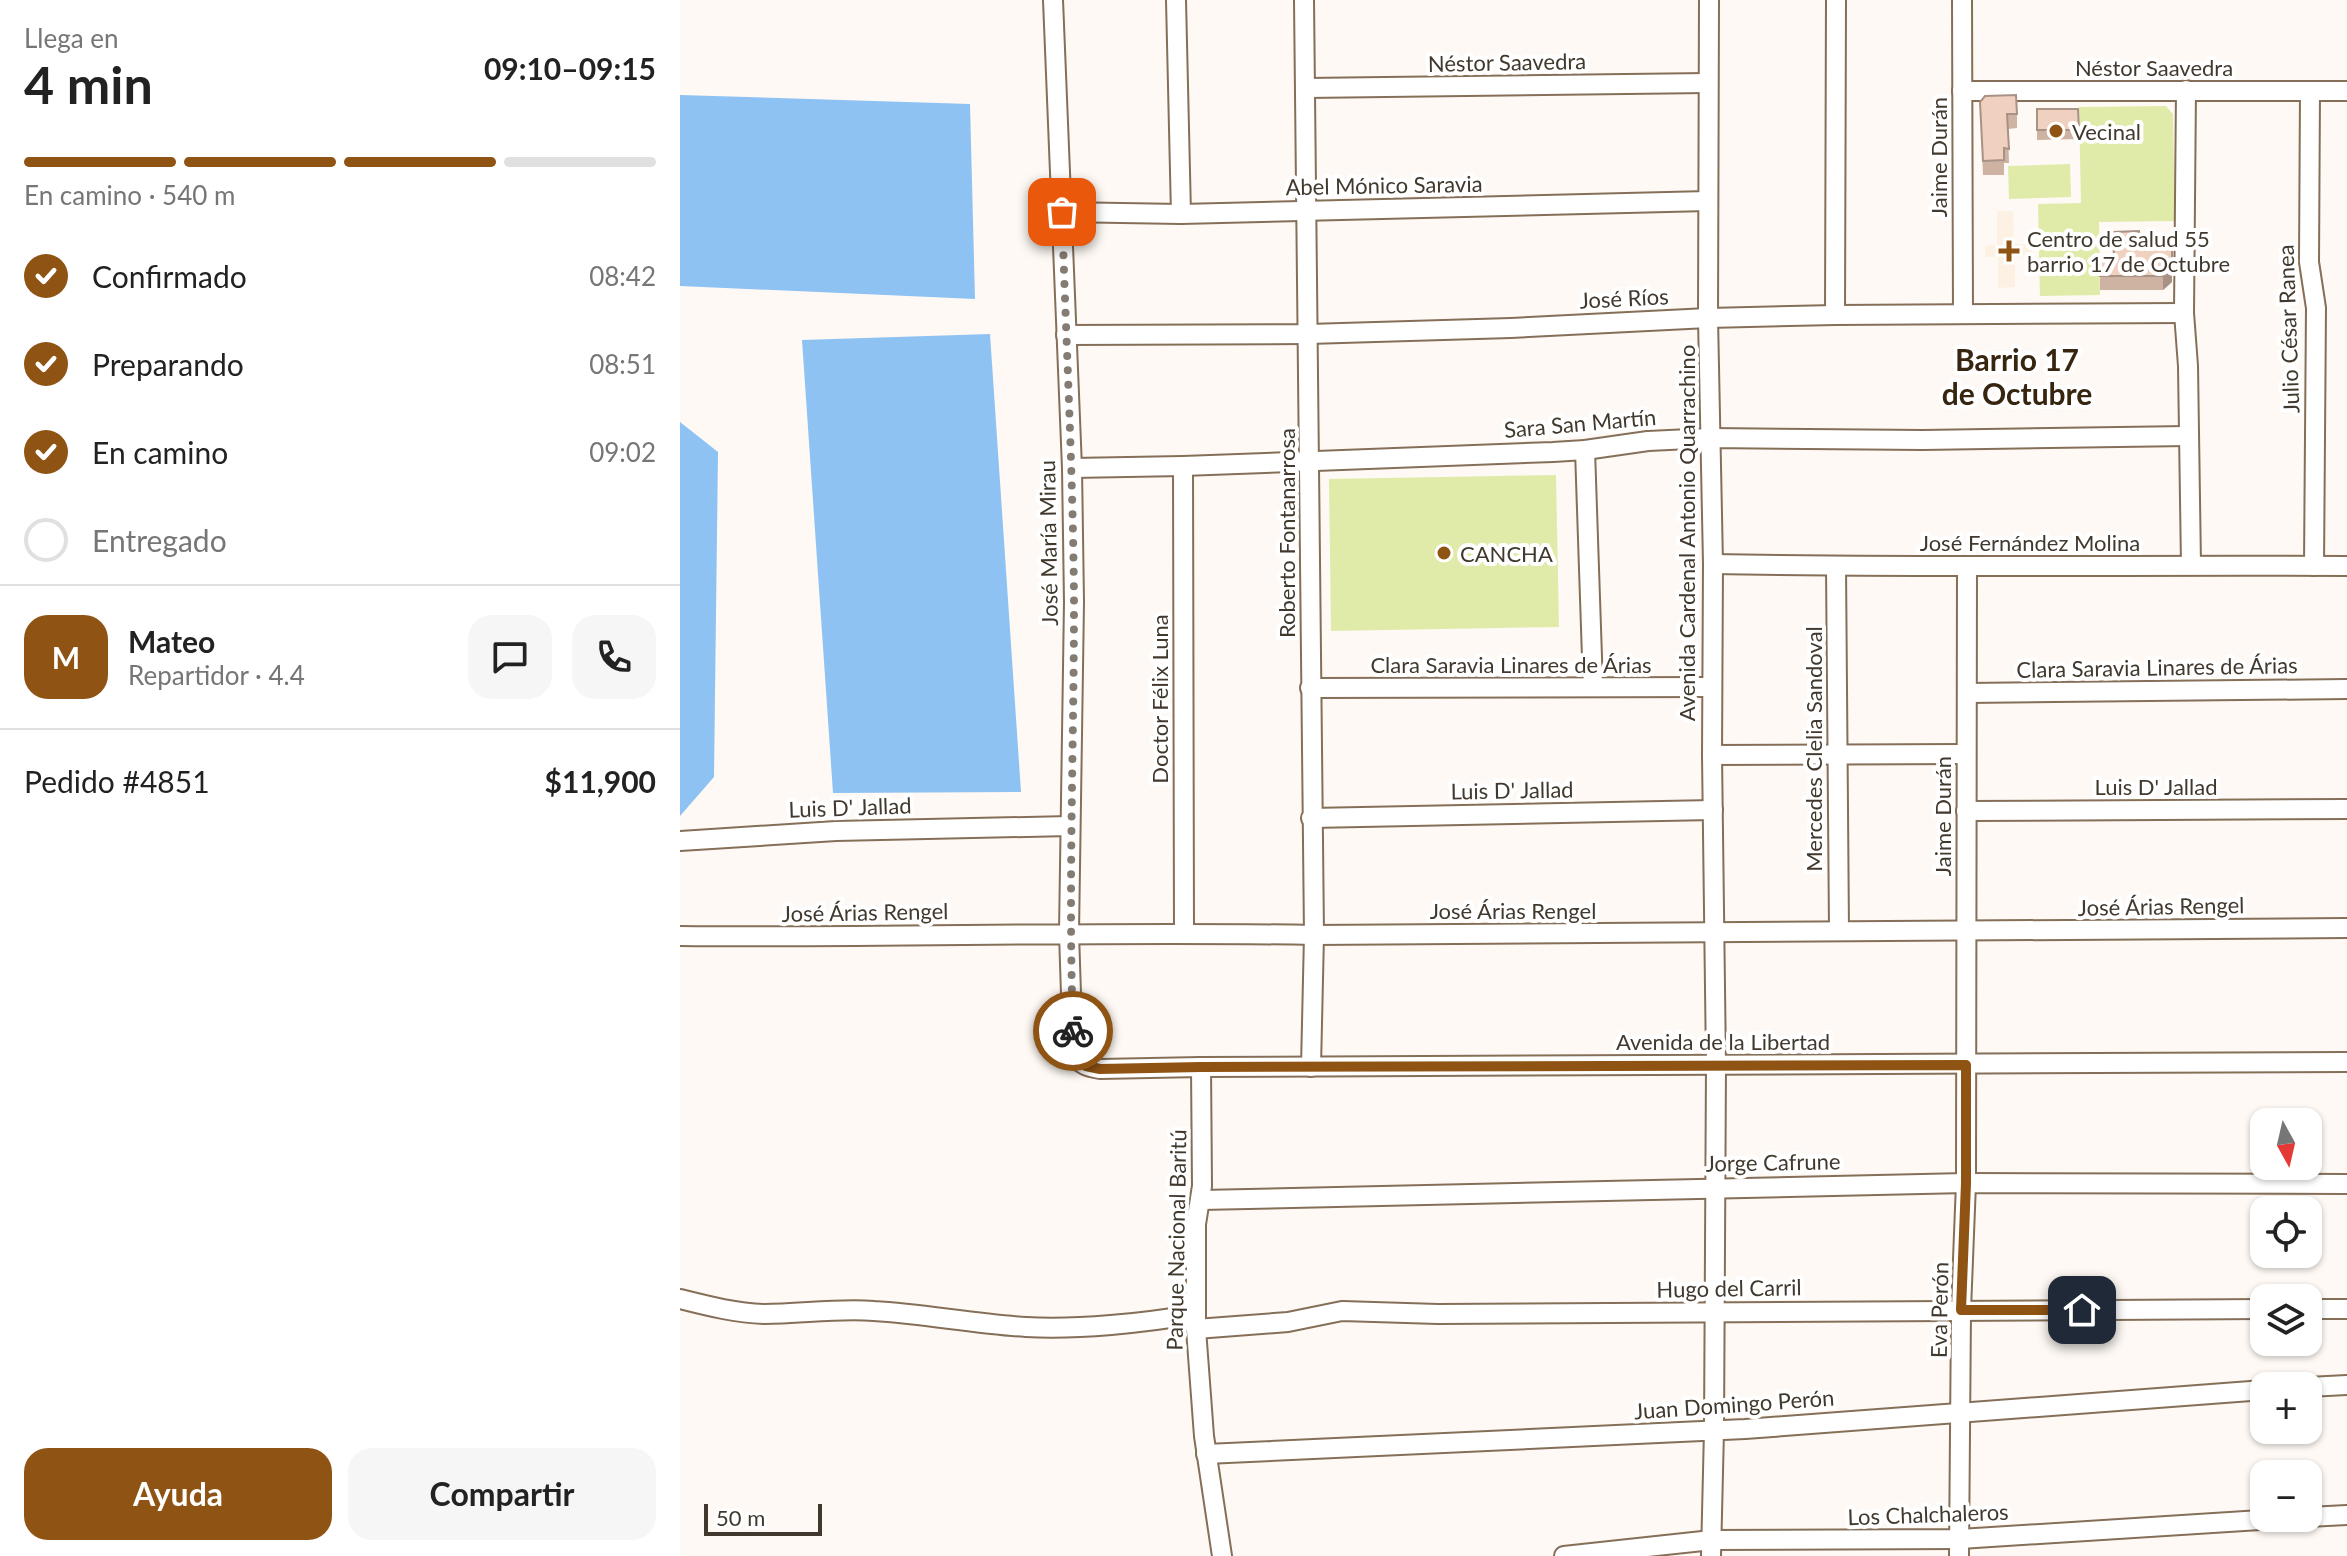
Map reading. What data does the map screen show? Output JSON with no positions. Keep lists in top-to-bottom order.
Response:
{
  "streets": {
    "street": [
      "Néstor Saavedra",
      "Jaime Durán",
      "Abel Mónico Saravia",
      "José Ríos",
      "Julio César Ranea",
      "Sara San Martín",
      "Roberto Fontanarrosa",
      "Avenida Cardenal Antonio Quarrachino",
      "José Fernández Molina",
      "José María Mirau",
      "Clara Saravia Linares de Árias",
      "Doctor Félix Luna",
      "Mercedes Clelia Sandoval",
      "Luis D' Jallad",
      "José Árias Rengel",
      "Avenida de la Libertad",
      "Jorge Cafrune",
      "Parque Nacional Baritú",
      "Hugo del Carril",
      "Eva Perón",
      "Juan Domingo Perón",
      "Los Chalchaleros"
    ]
  },
  "crossings": [
    ["Néstor Saavedra", "Jaime Durán"],
    ["Néstor Saavedra", "Julio César Ranea"],
    ["Néstor Saavedra", "Roberto Fontanarrosa"],
    ["Néstor Saavedra", "Avenida Cardenal Antonio Quarrachino"],
    ["Jaime Durán", "José Ríos"],
    ["Jaime Durán", "José Fernández Molina"],
    ["Jaime Durán", "Clara Saravia Linares de Árias"],
    ["Jaime Durán", "Luis D' Jallad"],
    ["Jaime Durán", "José Árias Rengel"],
    ["Jaime Durán", "Avenida de la Libertad"],
    ["Jaime Durán", "Eva Perón"],
    ["Abel Mónico Saravia", "Roberto Fontanarrosa"],
    ["Abel Mónico Saravia", "Avenida Cardenal Antonio Quarrachino"],
    ["Abel Mónico Saravia", "José María Mirau"],
    ["José Ríos", "Roberto Fontanarrosa"],
    ["José Ríos", "Avenida Cardenal Antonio Quarrachino"],
    ["José Ríos", "José María Mirau"],
    ["Julio César Ranea", "José Fernández Molina"],
    ["Sara San Martín", "Roberto Fontanarrosa"],
    ["Sara San Martín", "Avenida Cardenal Antonio Quarrachino"],
    ["Sara San Martín", "José María Mirau"],
    ["Sara San Martín", "Doctor Félix Luna"],
    ["Roberto Fontanarrosa", "Clara Saravia Linares de Árias"],
    ["Roberto Fontanarrosa", "Luis D' Jallad"],
    ["Roberto Fontanarrosa", "José Árias Rengel"],
    ["Roberto Fontanarrosa", "Avenida de la Libertad"],
    ["Avenida Cardenal Antonio Quarrachino", "José Fernández Molina"],
    ["Avenida Cardenal Antonio Quarrachino", "Clara Saravia Linares de Árias"],
    ["Avenida Cardenal Antonio Quarrachino", "Luis D' Jallad"],
    ["Avenida Cardenal Antonio Quarrachino", "José Árias Rengel"],
    ["Avenida Cardenal Antonio Quarrachino", "Avenida de la Libertad"],
    ["Avenida Cardenal Antonio Quarrachino", "Jorge Cafrune"],
    ["Avenida Cardenal Antonio Quarrachino", "Hugo del Carril"],
    ["Avenida Cardenal Antonio Quarrachino", "Juan Domingo Perón"],
    ["Avenida Cardenal Antonio Quarrachino", "Los Chalchaleros"],
    ["José Fernández Molina", "Mercedes Clelia Sandoval"],
    ["José María Mirau", "Luis D' Jallad"],
    ["José María Mirau", "José Árias Rengel"],
    ["José María Mirau", "Avenida de la Libertad"],
    ["Doctor Félix Luna", "José Árias Rengel"],
    ["Mercedes Clelia Sandoval", "José Árias Rengel"],
    ["Avenida de la Libertad", "Parque Nacional Baritú"],
    ["Avenida de la Libertad", "Eva Perón"],
    ["Jorge Cafrune", "Parque Nacional Baritú"],
    ["Jorge Cafrune", "Eva Perón"],
    ["Parque Nacional Baritú", "Hugo del Carril"],
    ["Parque Nacional Baritú", "Juan Domingo Perón"],
    ["Hugo del Carril", "Eva Perón"],
    ["Eva Perón", "Juan Domingo Perón"],
    ["Eva Perón", "Los Chalchaleros"]
  ],
  "districts": ["Barrio 17 de Octubre"],
  "places": {
    "other": ["Vecinal", "CANCHA"],
    "health": ["Centro de salud 55 barrio 17 de Octubre"]
  },
  "scale_bar": "50 m",
  "north": "bottom",
  "page": {
    "heading": ["4 min", "Llega en", "09:10–09:15"],
    "panel": [
      "Mateo",
      "Repartidor · 4.4",
      "Pedido #4851",
      "$11,900"
    ],
    "bar": "En camino · 540 m",
    "list": [
      ["Confirmado", "08:42"],
      ["Preparando", "08:51"],
      ["En camino", "09:02"],
      "Entregado"
    ],
    "round": "M",
    "map_buttons": ["+", "−"],
    "buttons": ["Ayuda", "Compartir"],
    "scale": "50 m"
  }
}
